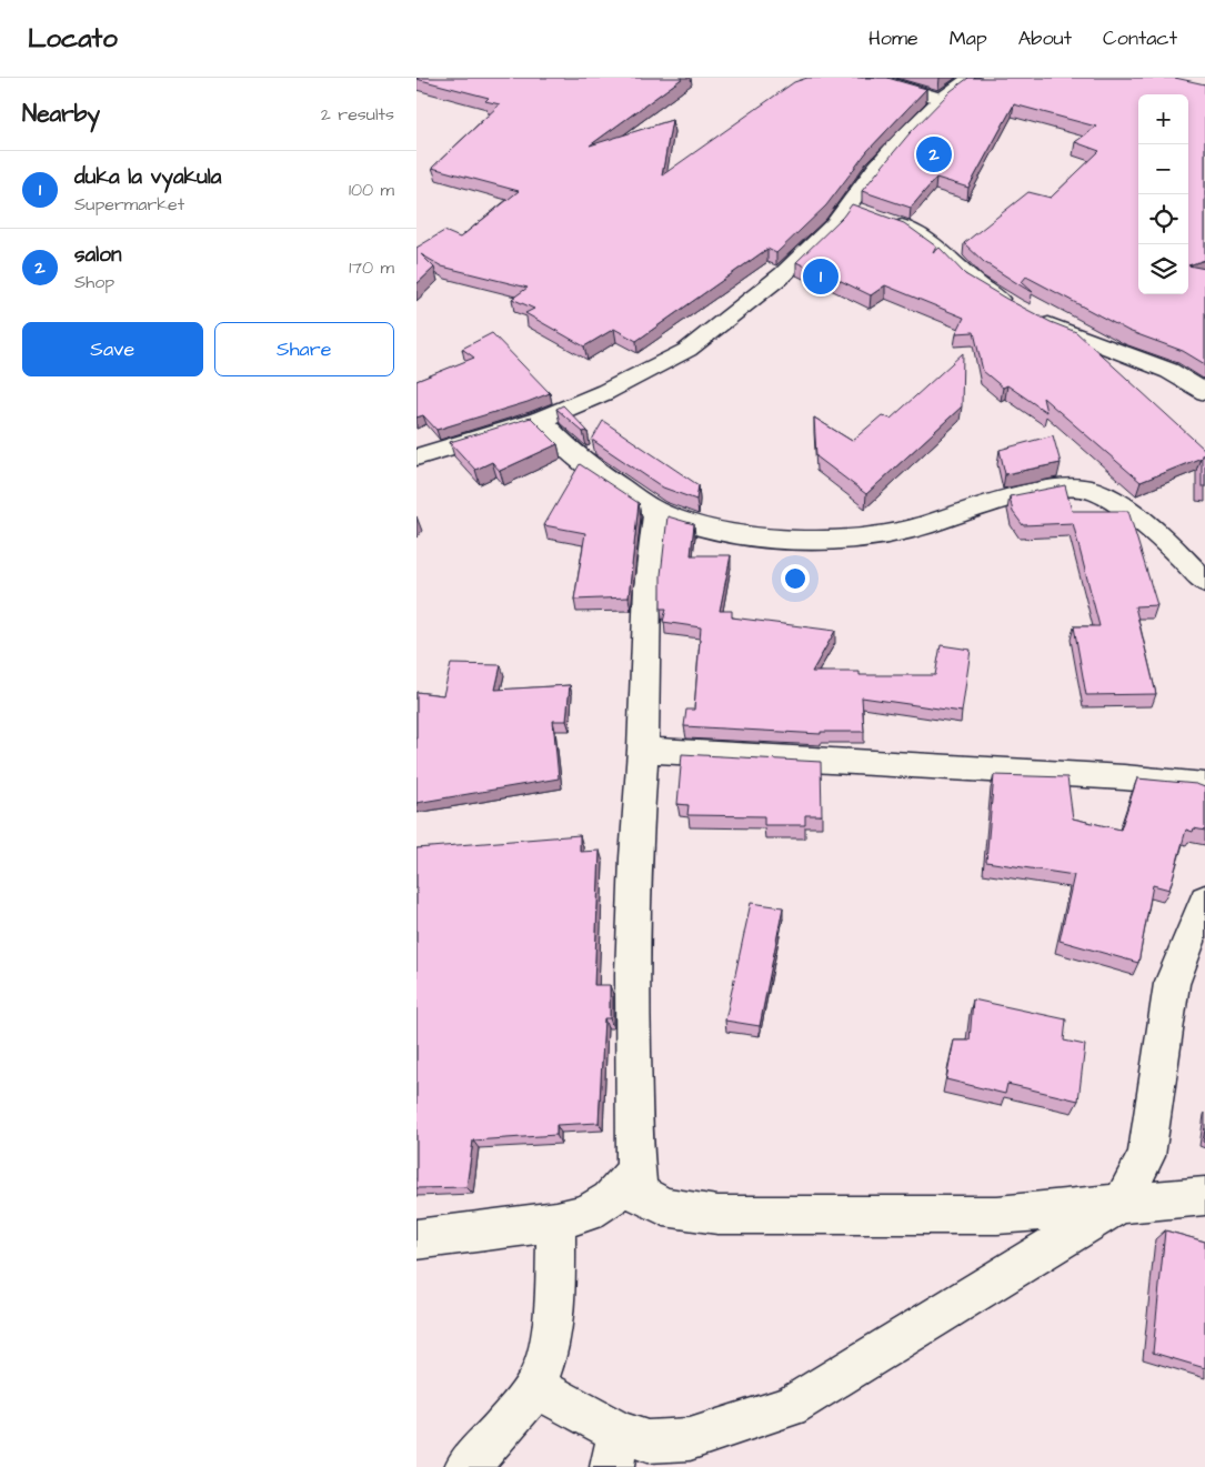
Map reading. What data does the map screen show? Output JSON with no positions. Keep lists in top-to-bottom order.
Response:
{
  "page": {
    "header": "Locato",
    "nav": [
      "Home",
      "Map",
      "About",
      "Contact"
    ],
    "heading": ["Nearby", "2 results"],
    "map_buttons": ["+", "−"],
    "pins": ["2", "1"],
    "list": [
      {
        "mark": "1",
        "name": "duka la vyakula",
        "note": "Supermarket",
        "value": "100 m"
      },
      {
        "mark": "2",
        "name": "salon",
        "note": "Shop",
        "value": "170 m"
      }
    ],
    "buttons": ["Save", "Share"]
  }
}
